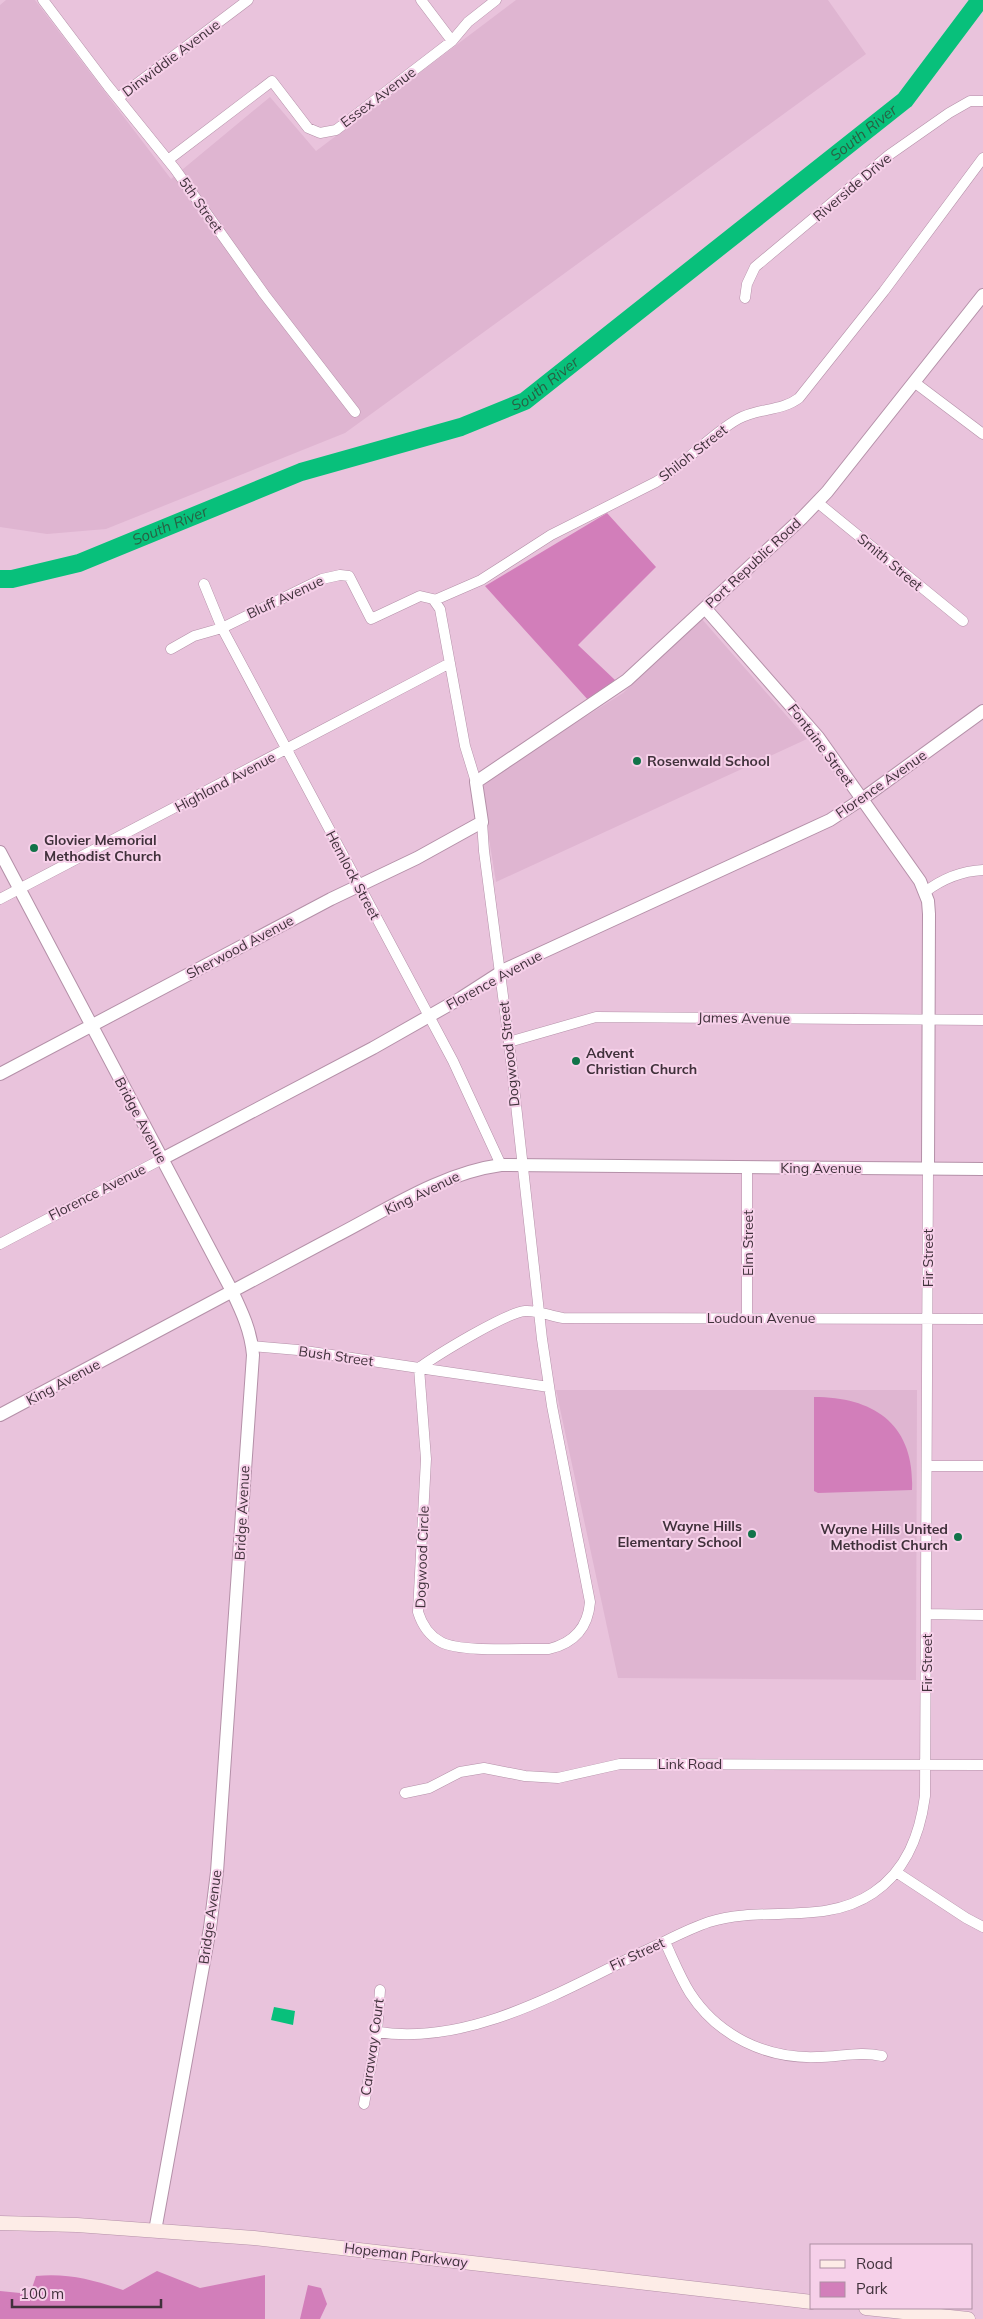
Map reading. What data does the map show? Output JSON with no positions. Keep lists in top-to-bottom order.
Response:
{
  "streets": {
    "main road": ["Hopeman Parkway"],
    "street": [
      "Dinwiddie Avenue",
      "Essex Avenue",
      "Riverside Drive",
      "5th Street",
      "Shiloh Street",
      "Smith Street",
      "Port Republic Road",
      "Bluff Avenue",
      "Fontaine Street",
      "Highland Avenue",
      "Florence Avenue",
      "Hemlock Street",
      "Sherwood Avenue",
      "James Avenue",
      "Dogwood Street",
      "Bridge Avenue",
      "King Avenue",
      "Elm Street",
      "Fir Street",
      "Loudoun Avenue",
      "Bush Street",
      "Dogwood Circle",
      "Link Road",
      "Caraway Court"
    ]
  },
  "crossings": [
    ["Dinwiddie Avenue", "5th Street"],
    ["Essex Avenue", "5th Street"],
    ["Shiloh Street", "Bluff Avenue"],
    ["Smith Street", "Port Republic Road"],
    ["Port Republic Road", "Fontaine Street"],
    ["Port Republic Road", "Dogwood Street"],
    ["Bluff Avenue", "Hemlock Street"],
    ["Fontaine Street", "Florence Avenue"],
    ["Fontaine Street", "Fir Street"],
    ["Highland Avenue", "Hemlock Street"],
    ["Highland Avenue", "Dogwood Street"],
    ["Highland Avenue", "Bridge Avenue"],
    ["Florence Avenue", "Hemlock Street"],
    ["Florence Avenue", "Dogwood Street"],
    ["Florence Avenue", "Bridge Avenue"],
    ["Hemlock Street", "Sherwood Avenue"],
    ["Hemlock Street", "King Avenue"],
    ["Sherwood Avenue", "Dogwood Street"],
    ["Sherwood Avenue", "Bridge Avenue"],
    ["James Avenue", "Dogwood Street"],
    ["James Avenue", "Fir Street"],
    ["Dogwood Street", "King Avenue"],
    ["Dogwood Street", "Loudoun Avenue"],
    ["Dogwood Street", "Bush Street"],
    ["Dogwood Street", "Dogwood Circle"],
    ["Bridge Avenue", "King Avenue"],
    ["Bridge Avenue", "Bush Street"],
    ["Bridge Avenue", "Hopeman Parkway"],
    ["King Avenue", "Elm Street"],
    ["King Avenue", "Fir Street"],
    ["Elm Street", "Loudoun Avenue"],
    ["Fir Street", "Loudoun Avenue"],
    ["Fir Street", "Link Road"],
    ["Fir Street", "Caraway Court"],
    ["Bush Street", "Dogwood Circle"]
  ],
  "water": ["South River"],
  "places": [
    "Rosenwald School",
    "Glovier Memorial Methodist Church",
    "Advent Christian Church",
    "Wayne Hills Elementary School",
    "Wayne Hills United Methodist Church"
  ],
  "legend": ["Road", "Park"],
  "scale_bar": "100 m"
}
